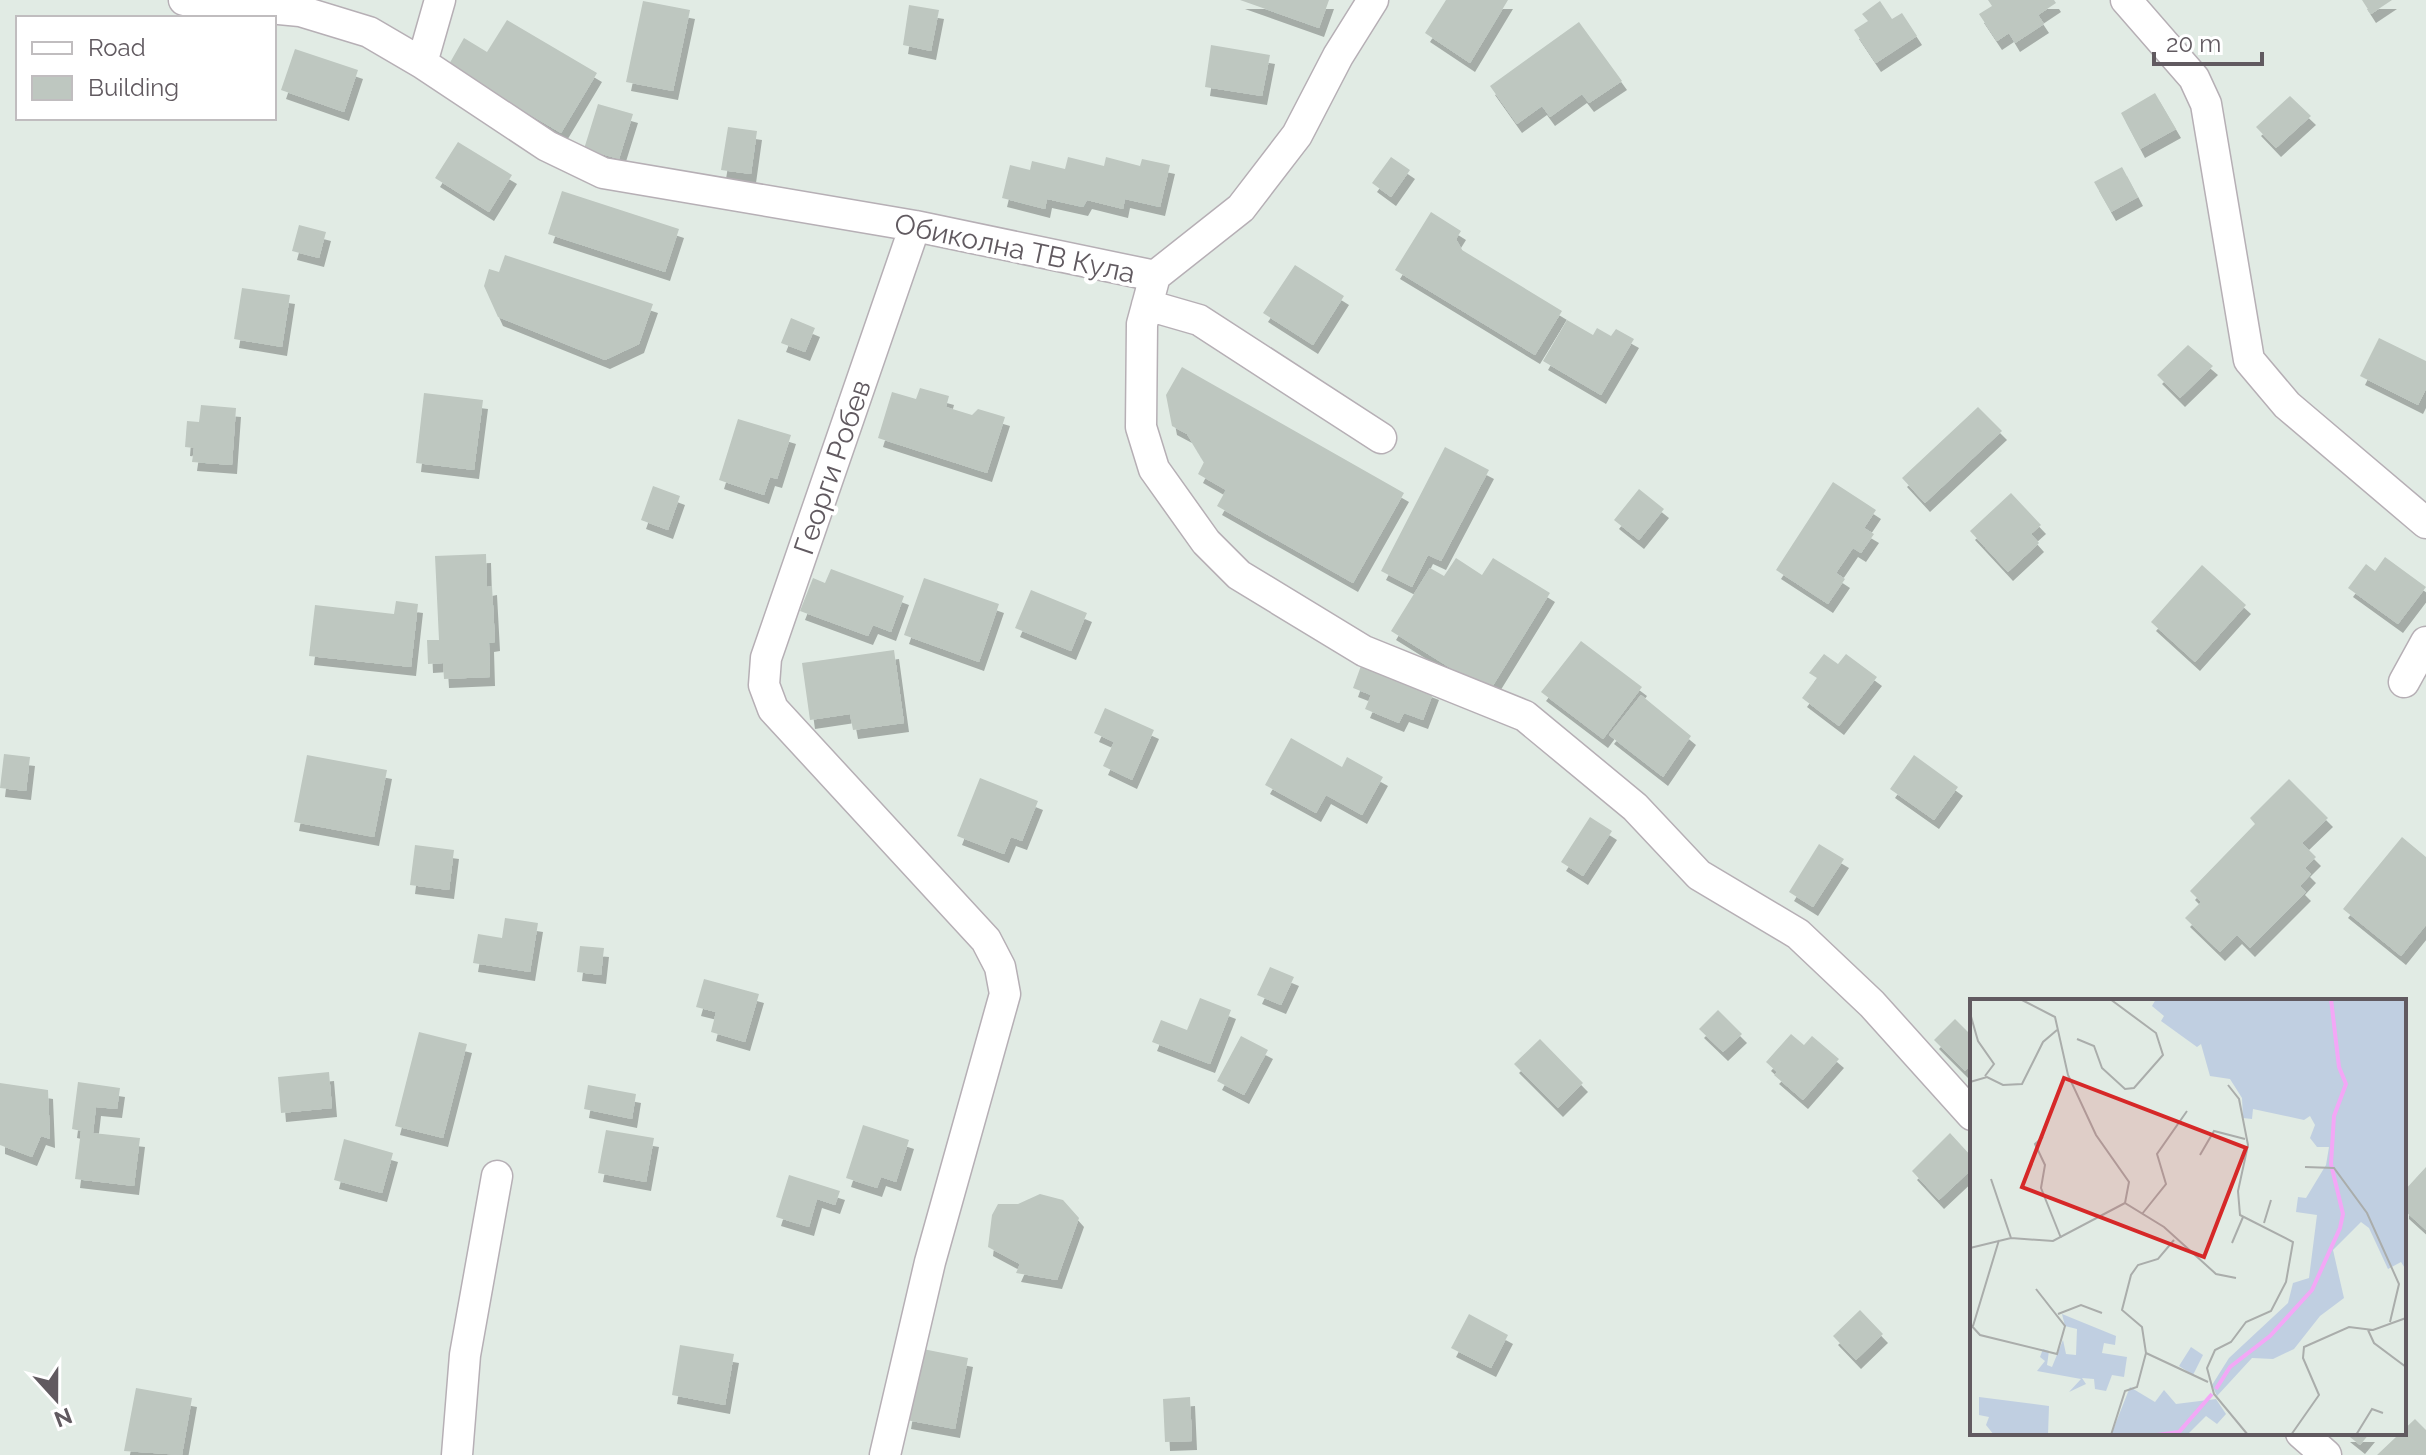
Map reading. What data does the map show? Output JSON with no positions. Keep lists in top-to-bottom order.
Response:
{
  "streets": {
    "street": ["Обиколна ТВ Кула", "Георги Робев"]
  },
  "crossings": [
    ["Обиколна ТВ Кула", "Георги Робев"]
  ],
  "legend": ["Road", "Building"],
  "scale_bar": "20 m",
  "north": "bottom"
}
